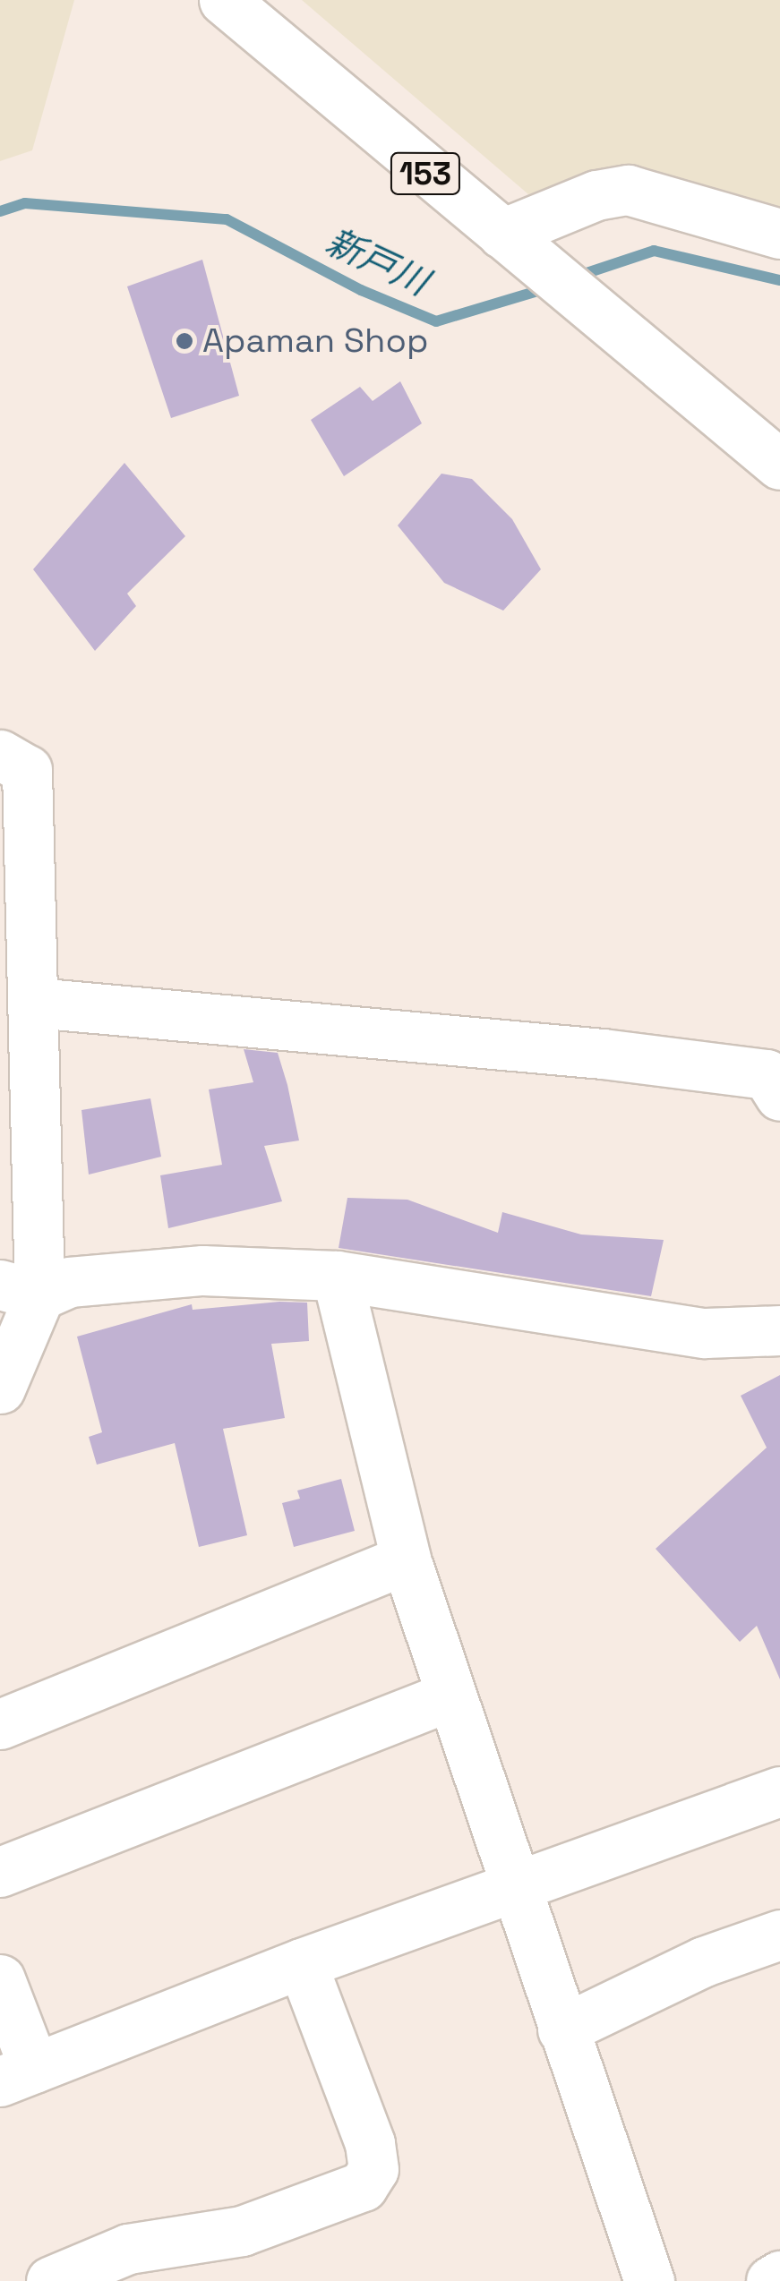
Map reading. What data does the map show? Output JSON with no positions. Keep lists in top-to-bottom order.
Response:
{
  "streets": {
    "main road": ["153"]
  },
  "water": ["新戸川"],
  "places": ["Apaman Shop"]
}
